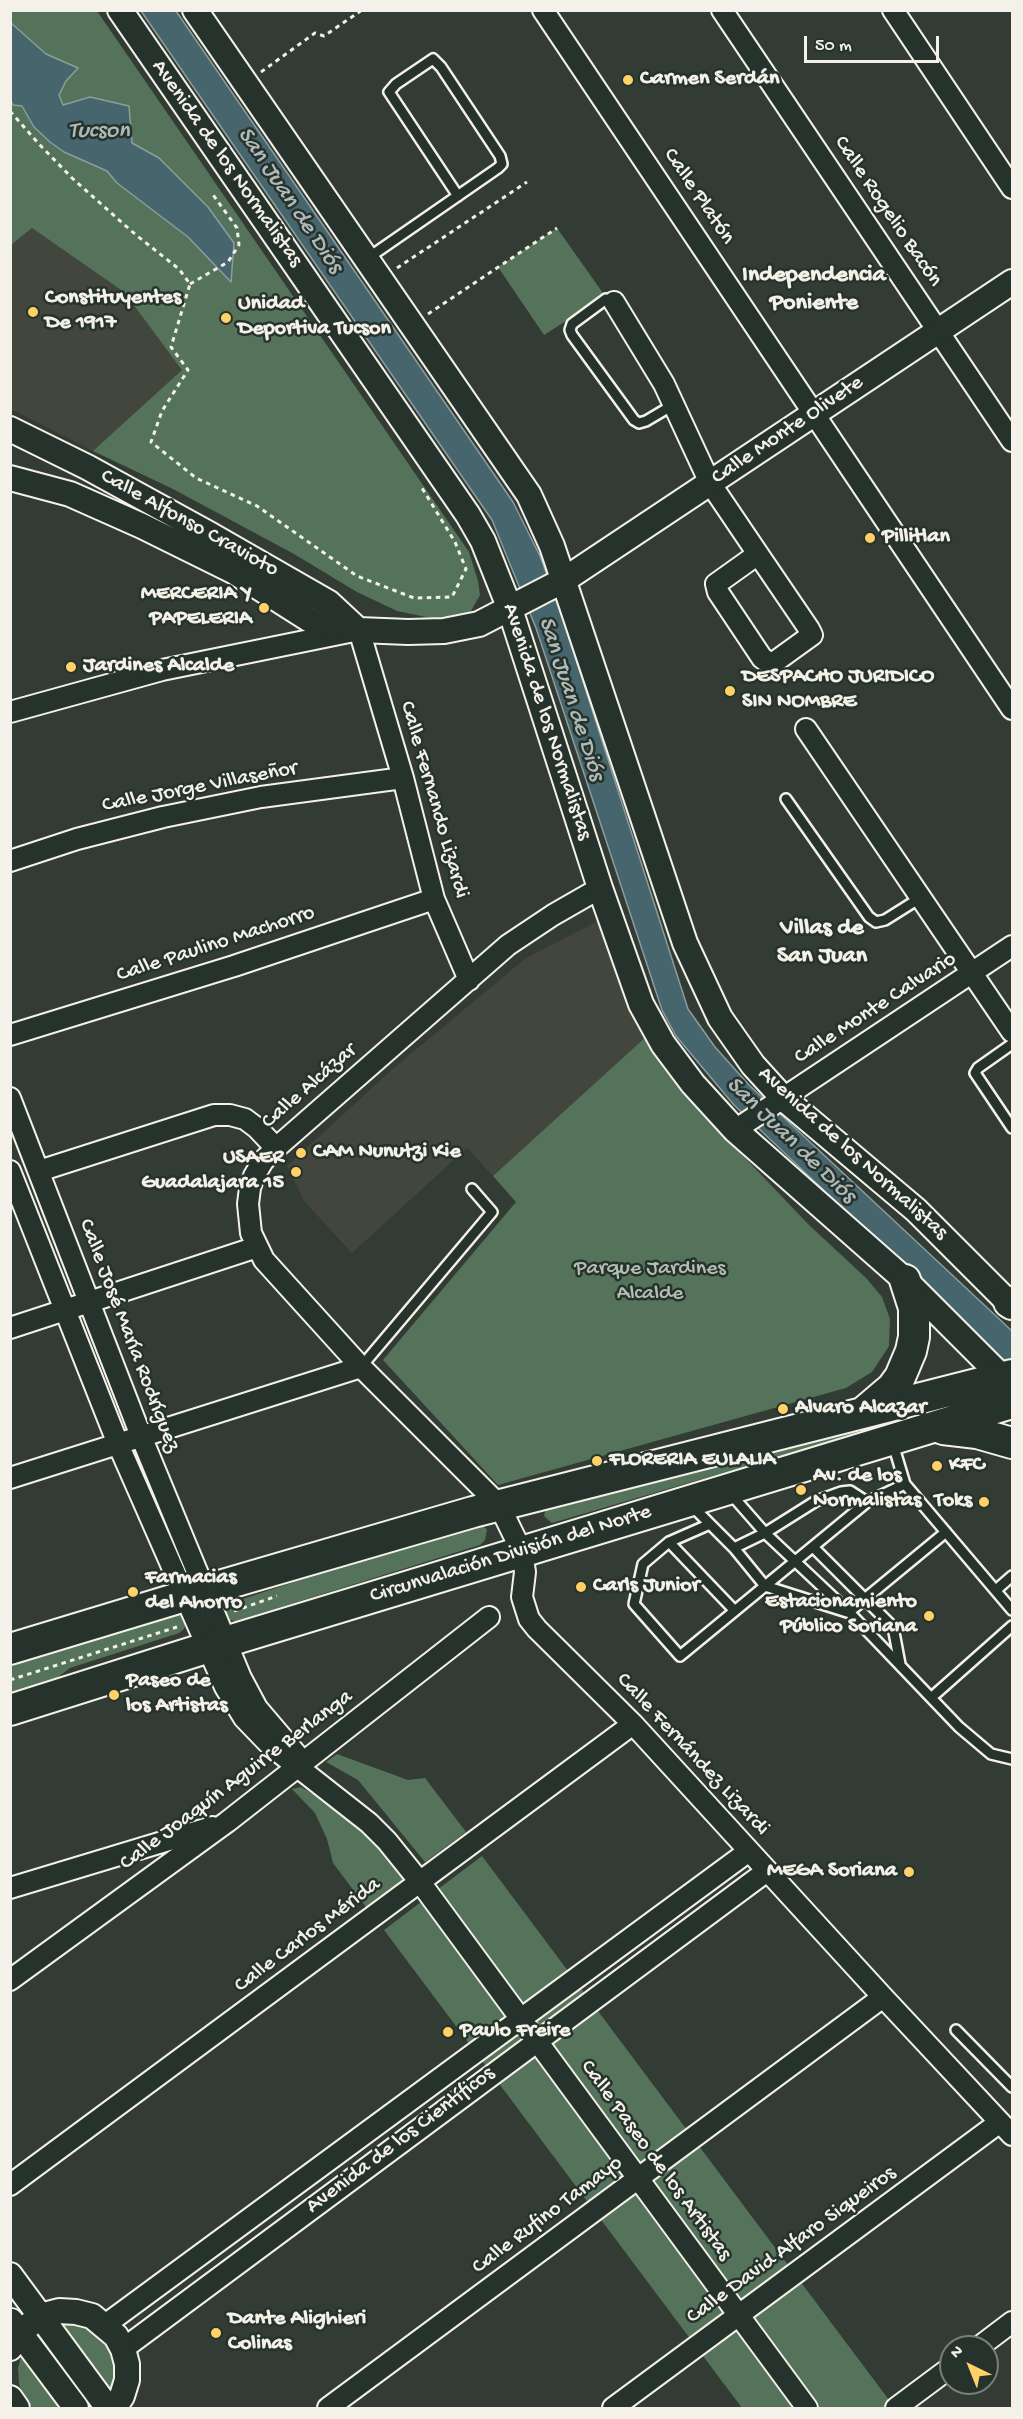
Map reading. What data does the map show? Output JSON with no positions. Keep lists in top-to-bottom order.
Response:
{
  "streets": {
    "main road": ["Circunvalación División del Norte"],
    "street": [
      "Avenida de los Normalistas",
      "Calle Platón",
      "Calle Rogelio Bacón",
      "Calle Monte Olivete",
      "Calle Alfonso Cravioto",
      "Calle Jorge Villaseñor",
      "Calle Fernando Lizardi",
      "Calle Paulino Machorro",
      "Calle Monte Calvario",
      "Calle Alcázar",
      "Calle José María Rodríguez",
      "Calle Fernández Lizardi",
      "Calle Joaquín Aguirre Berlanga",
      "Calle Carlos Mérida",
      "Avenida de los Científicos",
      "Calle Paseo de los Artistas",
      "Calle Rufino Tamayo",
      "Calle David Alfaro Siqueiros"
    ]
  },
  "crossings": [
    ["Avenida de los Normalistas", "Calle Monte Olivete"],
    ["Avenida de los Normalistas", "Calle Monte Calvario"],
    ["Avenida de los Normalistas", "Calle Alcázar"],
    ["Avenida de los Normalistas", "Circunvalación División del Norte"],
    ["Calle Platón", "Calle Monte Olivete"],
    ["Calle Rogelio Bacón", "Calle Monte Olivete"],
    ["Calle Monte Olivete", "Calle Alfonso Cravioto"],
    ["Calle Monte Olivete", "Calle Fernando Lizardi"],
    ["Calle Alfonso Cravioto", "Calle Fernando Lizardi"],
    ["Calle Jorge Villaseñor", "Calle Fernando Lizardi"],
    ["Calle Fernando Lizardi", "Calle Paulino Machorro"],
    ["Calle Fernando Lizardi", "Calle Alcázar"],
    ["Calle Alcázar", "Circunvalación División del Norte"],
    ["Calle Alcázar", "Calle Fernández Lizardi"],
    ["Calle José María Rodríguez", "Circunvalación División del Norte"],
    ["Calle José María Rodríguez", "Calle Paseo de los Artistas"],
    ["Circunvalación División del Norte", "Calle Fernández Lizardi"],
    ["Circunvalación División del Norte", "Calle Paseo de los Artistas"],
    ["Calle Fernández Lizardi", "Calle Carlos Mérida"],
    ["Calle Fernández Lizardi", "Avenida de los Científicos"],
    ["Calle Fernández Lizardi", "Calle Rufino Tamayo"],
    ["Calle Fernández Lizardi", "Calle David Alfaro Siqueiros"],
    ["Calle Joaquín Aguirre Berlanga", "Calle Paseo de los Artistas"],
    ["Calle Carlos Mérida", "Calle Paseo de los Artistas"],
    ["Avenida de los Científicos", "Calle Paseo de los Artistas"],
    ["Calle Paseo de los Artistas", "Calle Rufino Tamayo"],
    ["Calle Paseo de los Artistas", "Calle David Alfaro Siqueiros"]
  ],
  "districts": ["Independencia Poniente", "Villas de San Juan"],
  "water": ["Tucson", "San Juan de Diós"],
  "parks": ["Parque Jardines Alcalde"],
  "places": [
    "Carmen Serdán",
    "Constituyentes De 1917",
    "Unidad Deportiva Tucson",
    "Pillitlan",
    "MERCERIA Y PAPELERIA",
    "Jardines Alcalde",
    "DESPACHO JURIDICO SIN NOMBRE",
    "CAM Nunutzi Kie",
    "USAER Guadalajara 15",
    "Alvaro Alcazar",
    "FLORERIA EULALIA",
    "KFC",
    "Av. de los Normalistas",
    "Toks",
    "Carls Junior",
    "Farmacias del Ahorro",
    "Estacionamiento Público Soriana",
    "Paseo de los Artistas",
    "MEGA Soriana",
    "Paulo Freire",
    "Dante Alighieri Colinas"
  ],
  "scale_bar": "50 m",
  "north": "top left"
}
